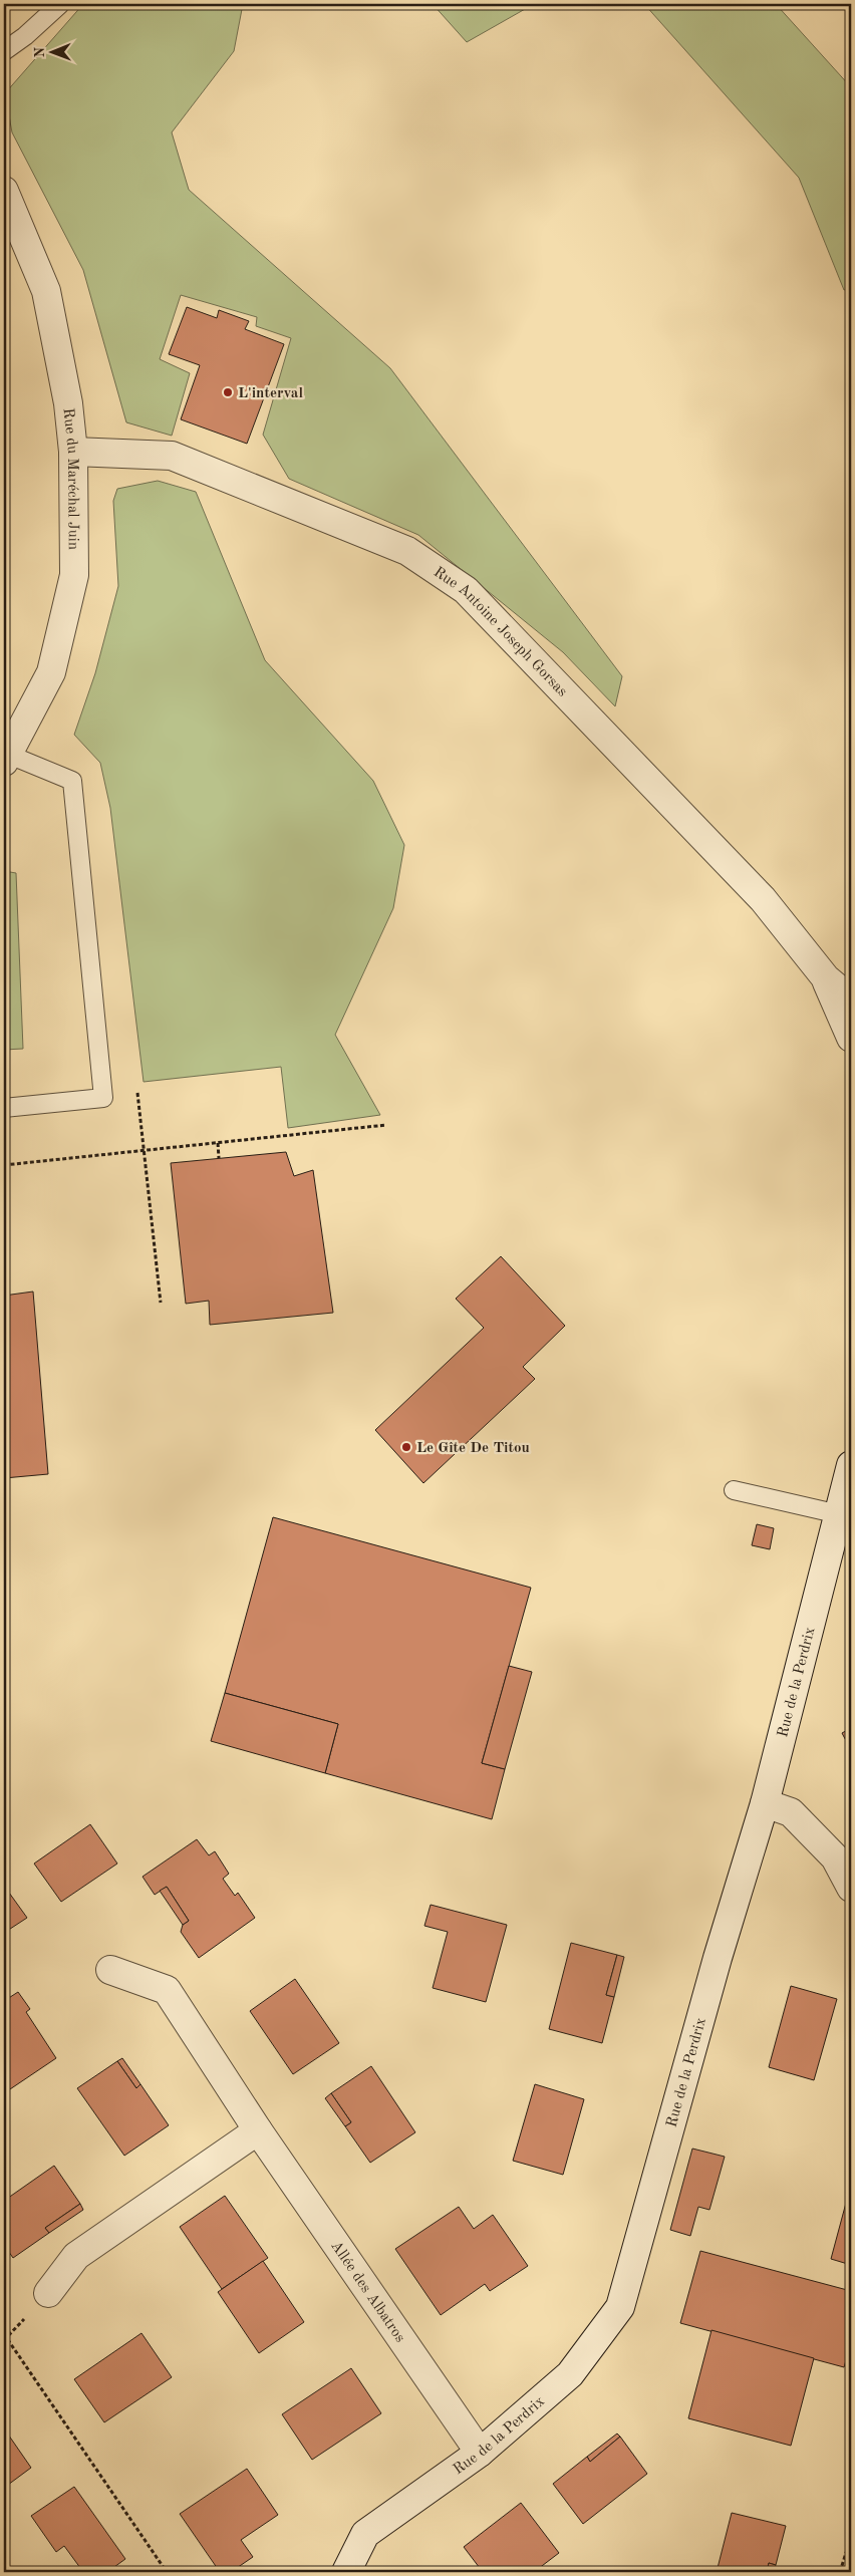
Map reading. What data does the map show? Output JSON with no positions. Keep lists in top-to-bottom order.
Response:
{
  "streets": {
    "street": [
      "Rue du Maréchal Juin",
      "Rue Antoine Joseph Gorsas",
      "Rue de la Perdrix",
      "Allée des Albatros"
    ]
  },
  "crossings": [
    ["Rue du Maréchal Juin", "Rue Antoine Joseph Gorsas"],
    ["Rue de la Perdrix", "Allée des Albatros"]
  ],
  "places": ["L'interval", "Le Gîte De Titou"],
  "north": "left"
}
